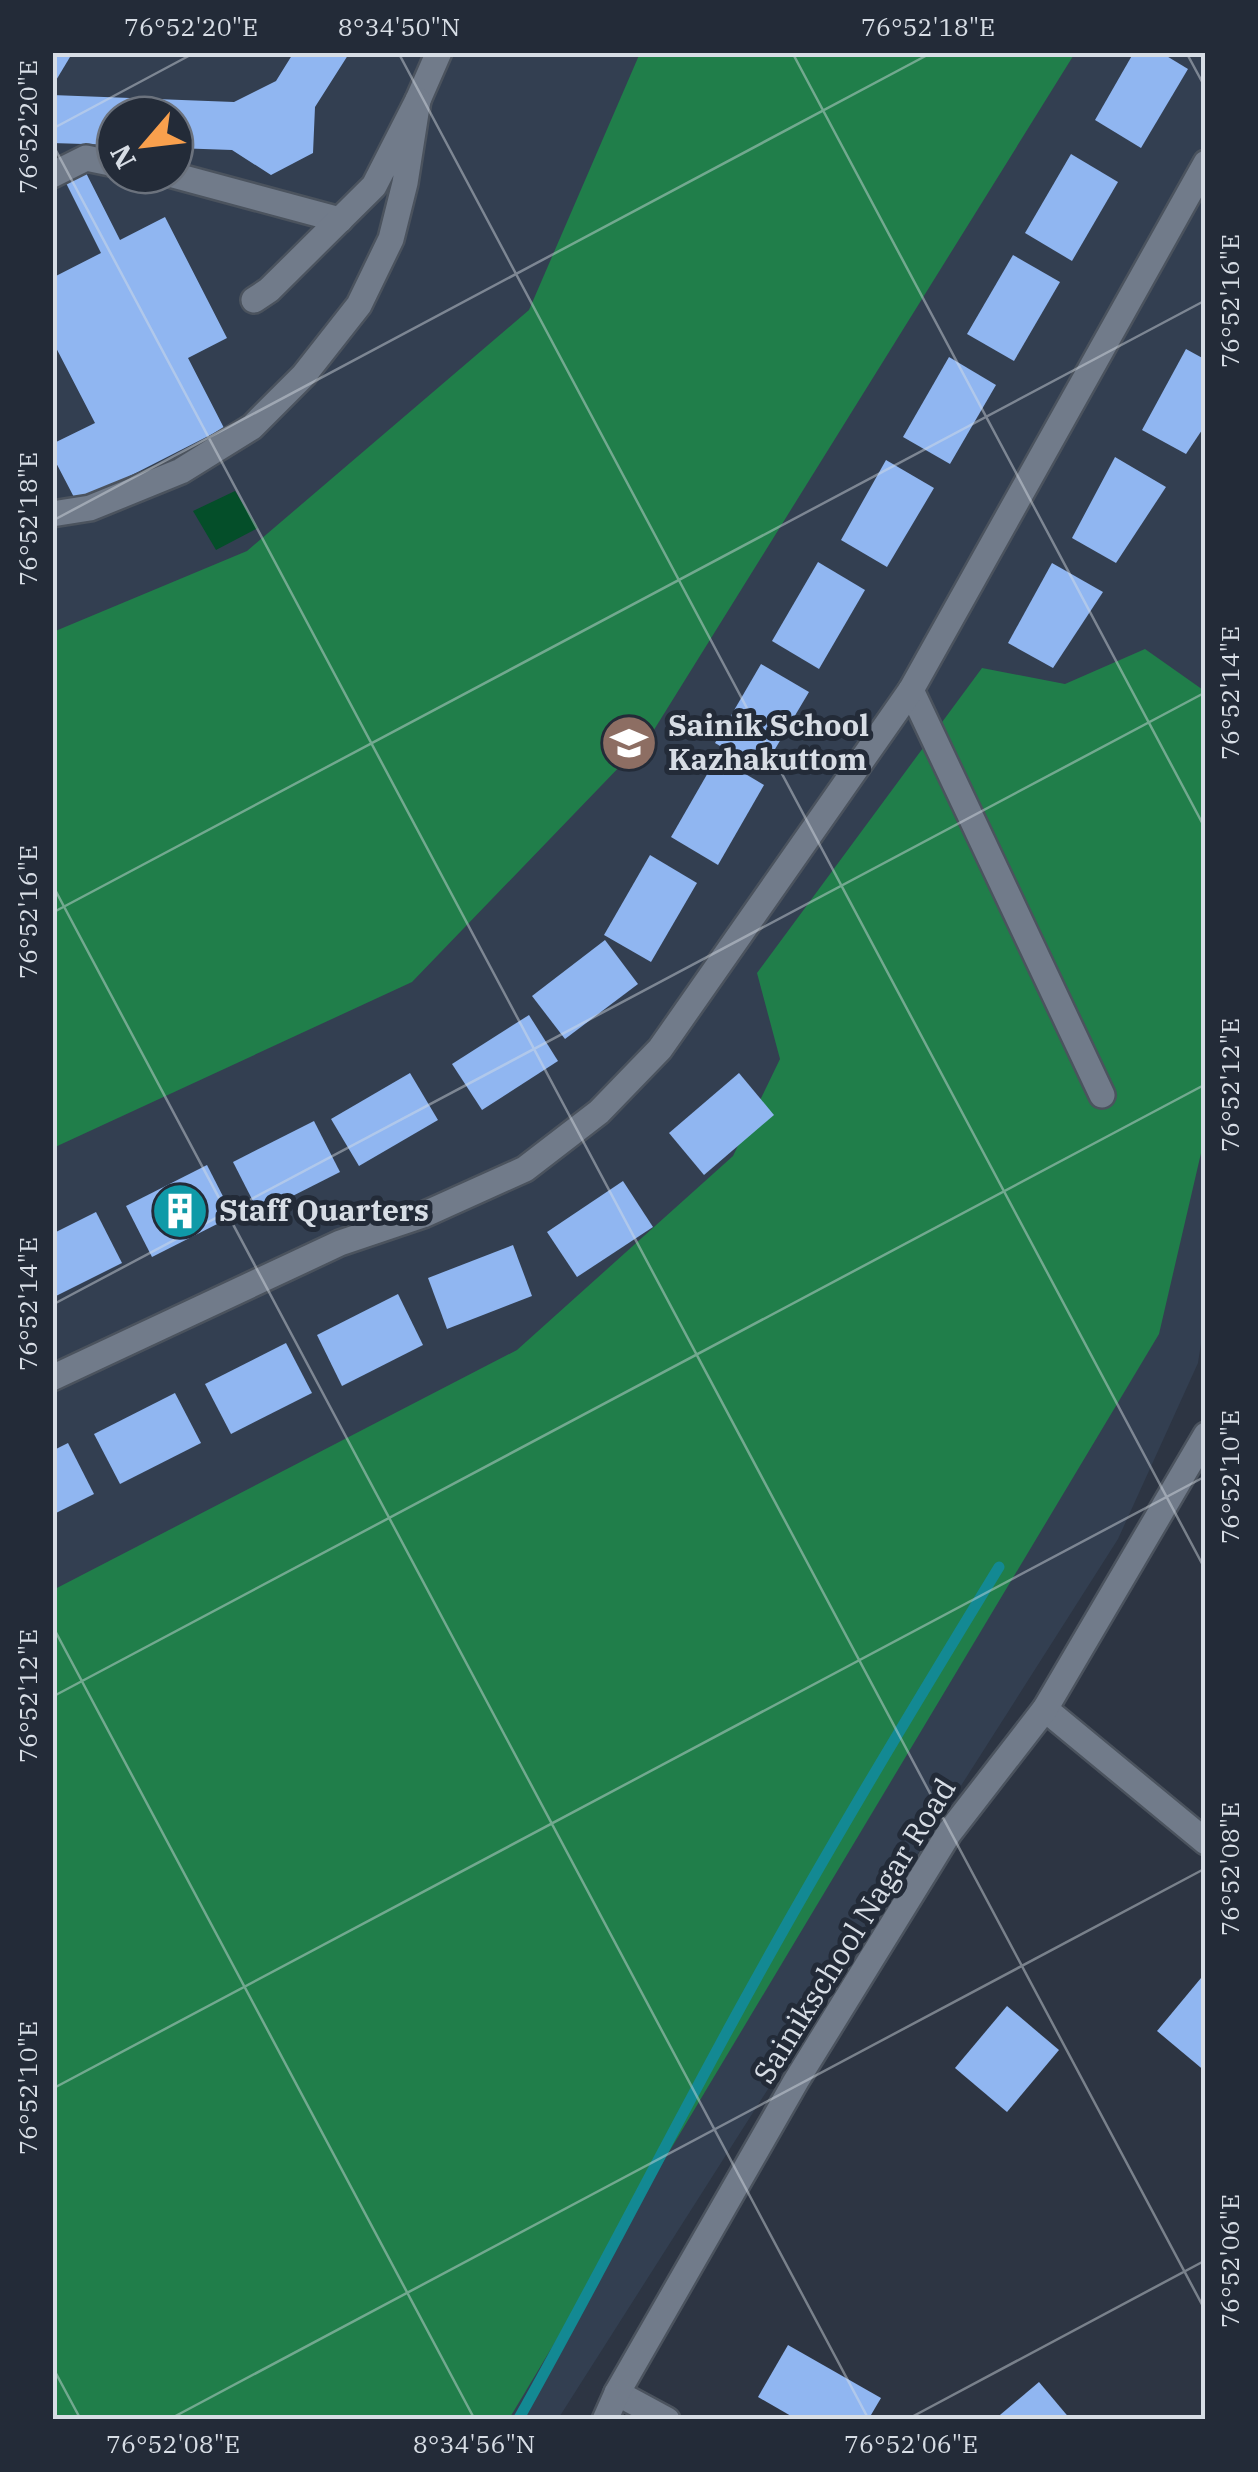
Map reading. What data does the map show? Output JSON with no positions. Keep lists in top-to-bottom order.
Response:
{
  "streets": {
    "street": ["Sainikschool Nagar Road"]
  },
  "places": {
    "school or university": ["Sainik School Kazhakuttom"],
    "building": ["Staff Quarters"]
  },
  "north": "bottom left",
  "coordinates": [
    "76°52'20\"E",
    "8°34'50\"N",
    "76°52'18\"E",
    "76°52'16\"E",
    "76°52'14\"E",
    "76°52'12\"E",
    "76°52'10\"E",
    "76°52'08\"E",
    "76°52'06\"E",
    "8°34'56\"N"
  ]
}
